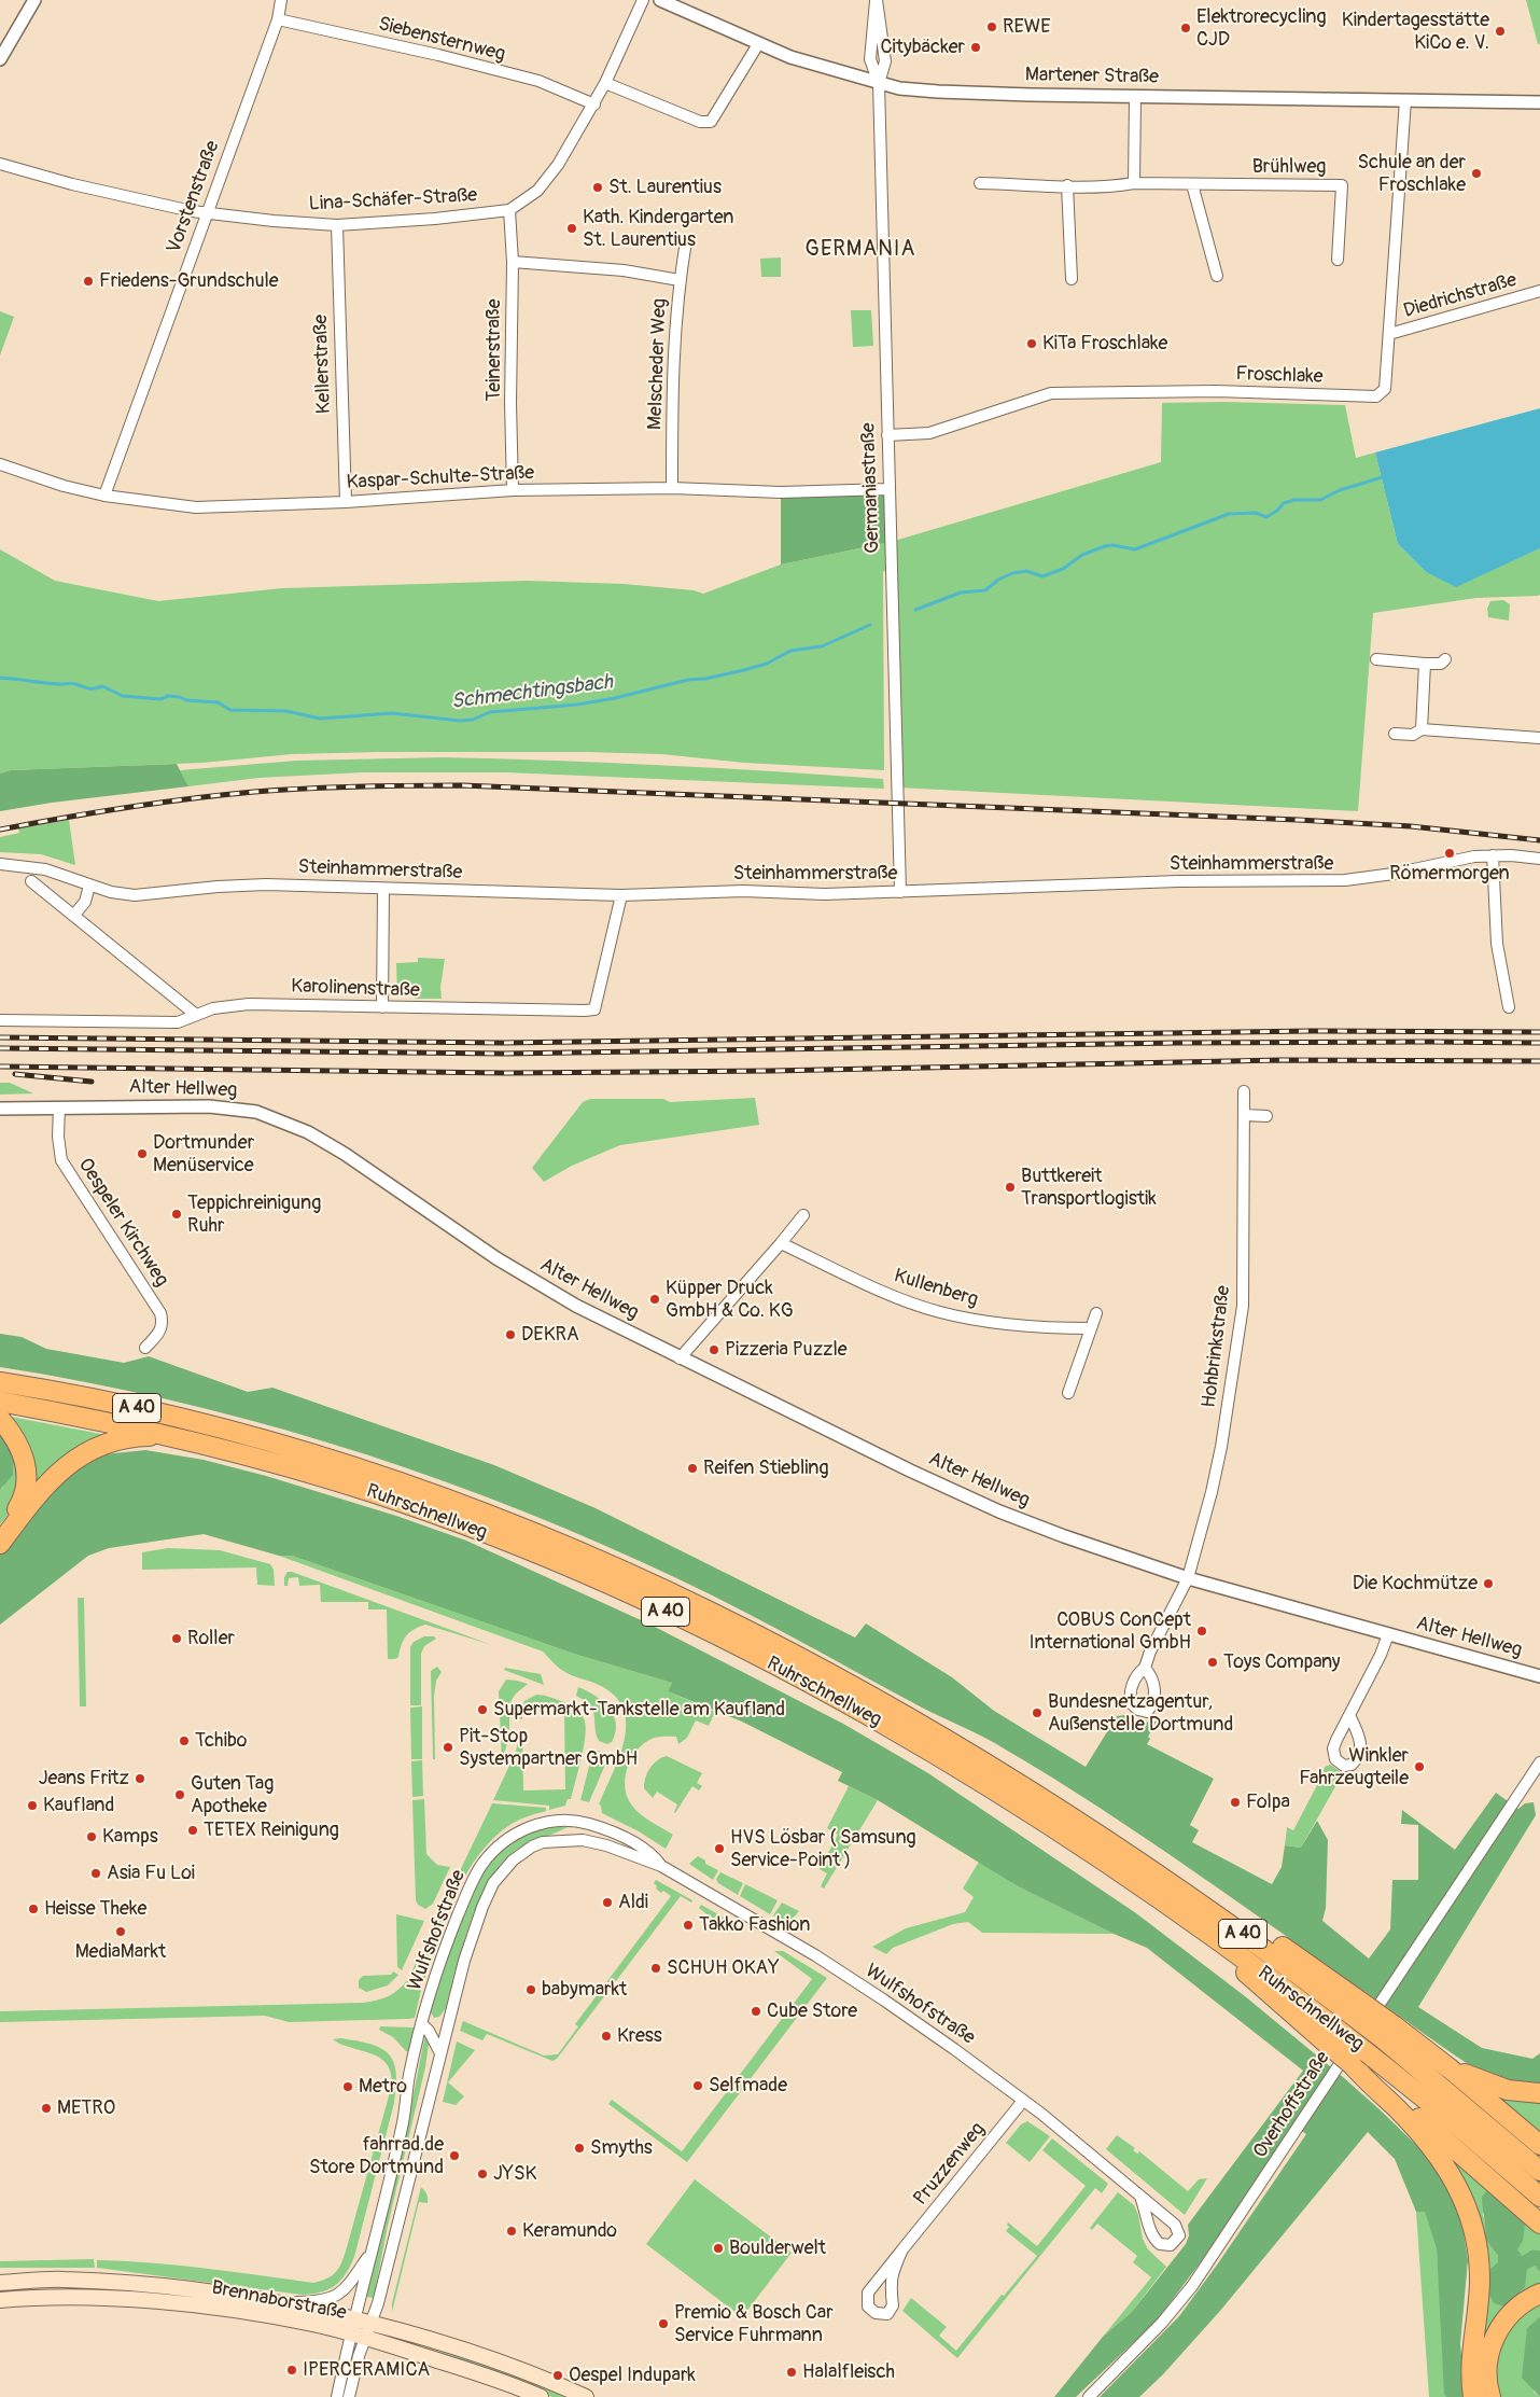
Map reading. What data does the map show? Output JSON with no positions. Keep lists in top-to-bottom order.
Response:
{
  "streets": {
    "highway": ["A 40", "Ruhrschnellweg"],
    "main road": ["Brennaborstraße"],
    "street": [
      "Siebensternweg",
      "Martener Straße",
      "Brühlweg",
      "Vorstenstraße",
      "Lina-Schäfer-Straße",
      "Diedrichstraße",
      "Teinerstraße",
      "Kellerstraße",
      "Melscheder Weg",
      "Froschlake",
      "Kaspar-Schulte-Straße",
      "Germaniastraße",
      "Steinhammerstraße",
      "Karolinenstraße",
      "Alter Hellweg",
      "Oespeler Kirchweg",
      "Kullenberg",
      "Hohbrinkstraße",
      "Wulfshofstraße",
      "Overhoffstraße",
      "Pruzzenweg"
    ]
  },
  "crossings": [
    ["Siebensternweg", "Vorstenstraße"],
    ["Siebensternweg", "Lina-Schäfer-Straße"],
    ["Martener Straße", "Froschlake"],
    ["Martener Straße", "Germaniastraße"],
    ["Vorstenstraße", "Lina-Schäfer-Straße"],
    ["Vorstenstraße", "Kaspar-Schulte-Straße"],
    ["Lina-Schäfer-Straße", "Teinerstraße"],
    ["Lina-Schäfer-Straße", "Kellerstraße"],
    ["Diedrichstraße", "Froschlake"],
    ["Teinerstraße", "Kaspar-Schulte-Straße"],
    ["Kellerstraße", "Kaspar-Schulte-Straße"],
    ["Melscheder Weg", "Kaspar-Schulte-Straße"],
    ["Froschlake", "Germaniastraße"],
    ["Kaspar-Schulte-Straße", "Germaniastraße"],
    ["Germaniastraße", "Steinhammerstraße"],
    ["Steinhammerstraße", "Karolinenstraße"],
    ["Alter Hellweg", "Oespeler Kirchweg"],
    ["Alter Hellweg", "Hohbrinkstraße"],
    ["Wulfshofstraße", "Pruzzenweg"],
    ["Wulfshofstraße", "Brennaborstraße"]
  ],
  "districts": ["GERMANIA"],
  "water": ["Schmechtingsbach"],
  "places": [
    "REWE",
    "Elektrorecycling CJD",
    "Kindertagesstätte KiCo e. V.",
    "Citybäcker",
    "Schule an der Froschlake",
    "St. Laurentius",
    "Kath. Kindergarten St. Laurentius",
    "Friedens-Grundschule",
    "KiTa Froschlake",
    "Römermorgen",
    "Dortmunder Menüservice",
    "Buttkereit Transportlogistik",
    "Teppichreinigung Ruhr",
    "Küpper Druck GmbH & Co. KG",
    "DEKRA",
    "Pizzeria Puzzle",
    "Reifen Stiebling",
    "Die Kochmütze",
    "COBUS ConCept International GmbH",
    "Roller",
    "Toys Company",
    "Supermarkt-Tankstelle am Kaufland",
    "Bundesnetzagentur, Außenstelle Dortmund",
    "Tchibo",
    "Pit-Stop Systempartner GmbH",
    "Winkler Fahrzeugteile",
    "Jeans Fritz",
    "Guten Tag Apotheke",
    "Folpa",
    "Kaufland",
    "TETEX Reinigung",
    "Kamps",
    "HVS Lösbar ( Samsung Service-Point )",
    "Asia Fu Loi",
    "Aldi",
    "Heisse Theke",
    "Takko Fashion",
    "MediaMarkt",
    "SCHUH OKAY",
    "babymarkt",
    "Cube Store",
    "Kress",
    "Selfmade",
    "Metro",
    "METRO",
    "Smyths",
    "fahrrad.de Store Dortmund",
    "JYSK",
    "Keramundo",
    "Boulderwelt",
    "Premio & Bosch Car Service Fuhrmann",
    "IPERCERAMICA",
    "Halalfleisch",
    "Oespel Indupark"
  ]
}
